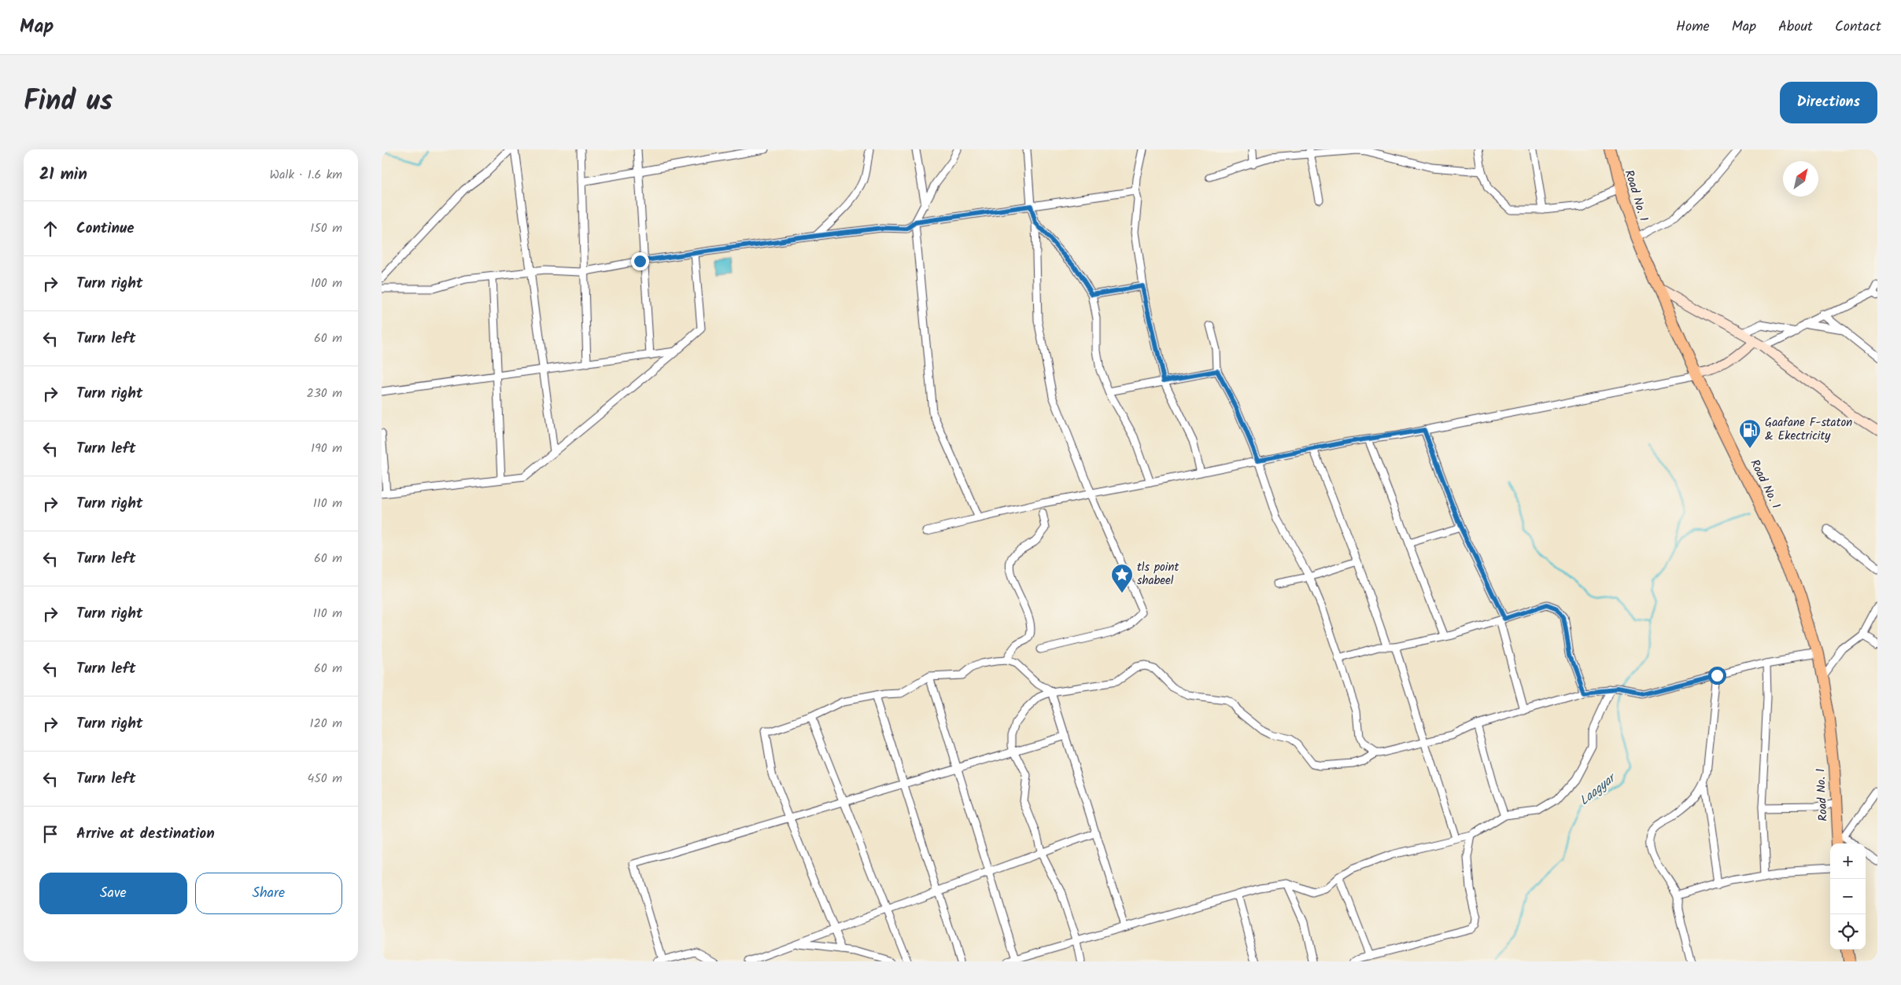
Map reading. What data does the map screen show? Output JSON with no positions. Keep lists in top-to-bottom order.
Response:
{
  "streets": {
    "highway": ["Road No. 1"]
  },
  "water": ["Laagyar"],
  "places": {
    "fuel station": ["Gaafane F-staton & Ekectricity"],
    "place": ["tls point shabeel"]
  },
  "north": "top right",
  "page": {
    "header": "Map",
    "nav": [
      "Home",
      "Map",
      "About",
      "Contact"
    ],
    "title": "Find us",
    "buttons": [
      "Directions",
      ["Save", "Share"]
    ],
    "heading": ["21 min", "Walk · 1.6 km"],
    "list": [
      ["Continue", "150 m"],
      ["Turn right", "100 m"],
      ["Turn left", "60 m"],
      ["Turn right", "230 m"],
      ["Turn left", "190 m"],
      ["Turn right", "110 m"],
      ["Turn left", "60 m"],
      ["Turn right", "110 m"],
      ["Turn left", "60 m"],
      ["Turn right", "120 m"],
      ["Turn left", "450 m"],
      "Arrive at destination"
    ],
    "map_buttons": ["+", "−"]
  }
}
